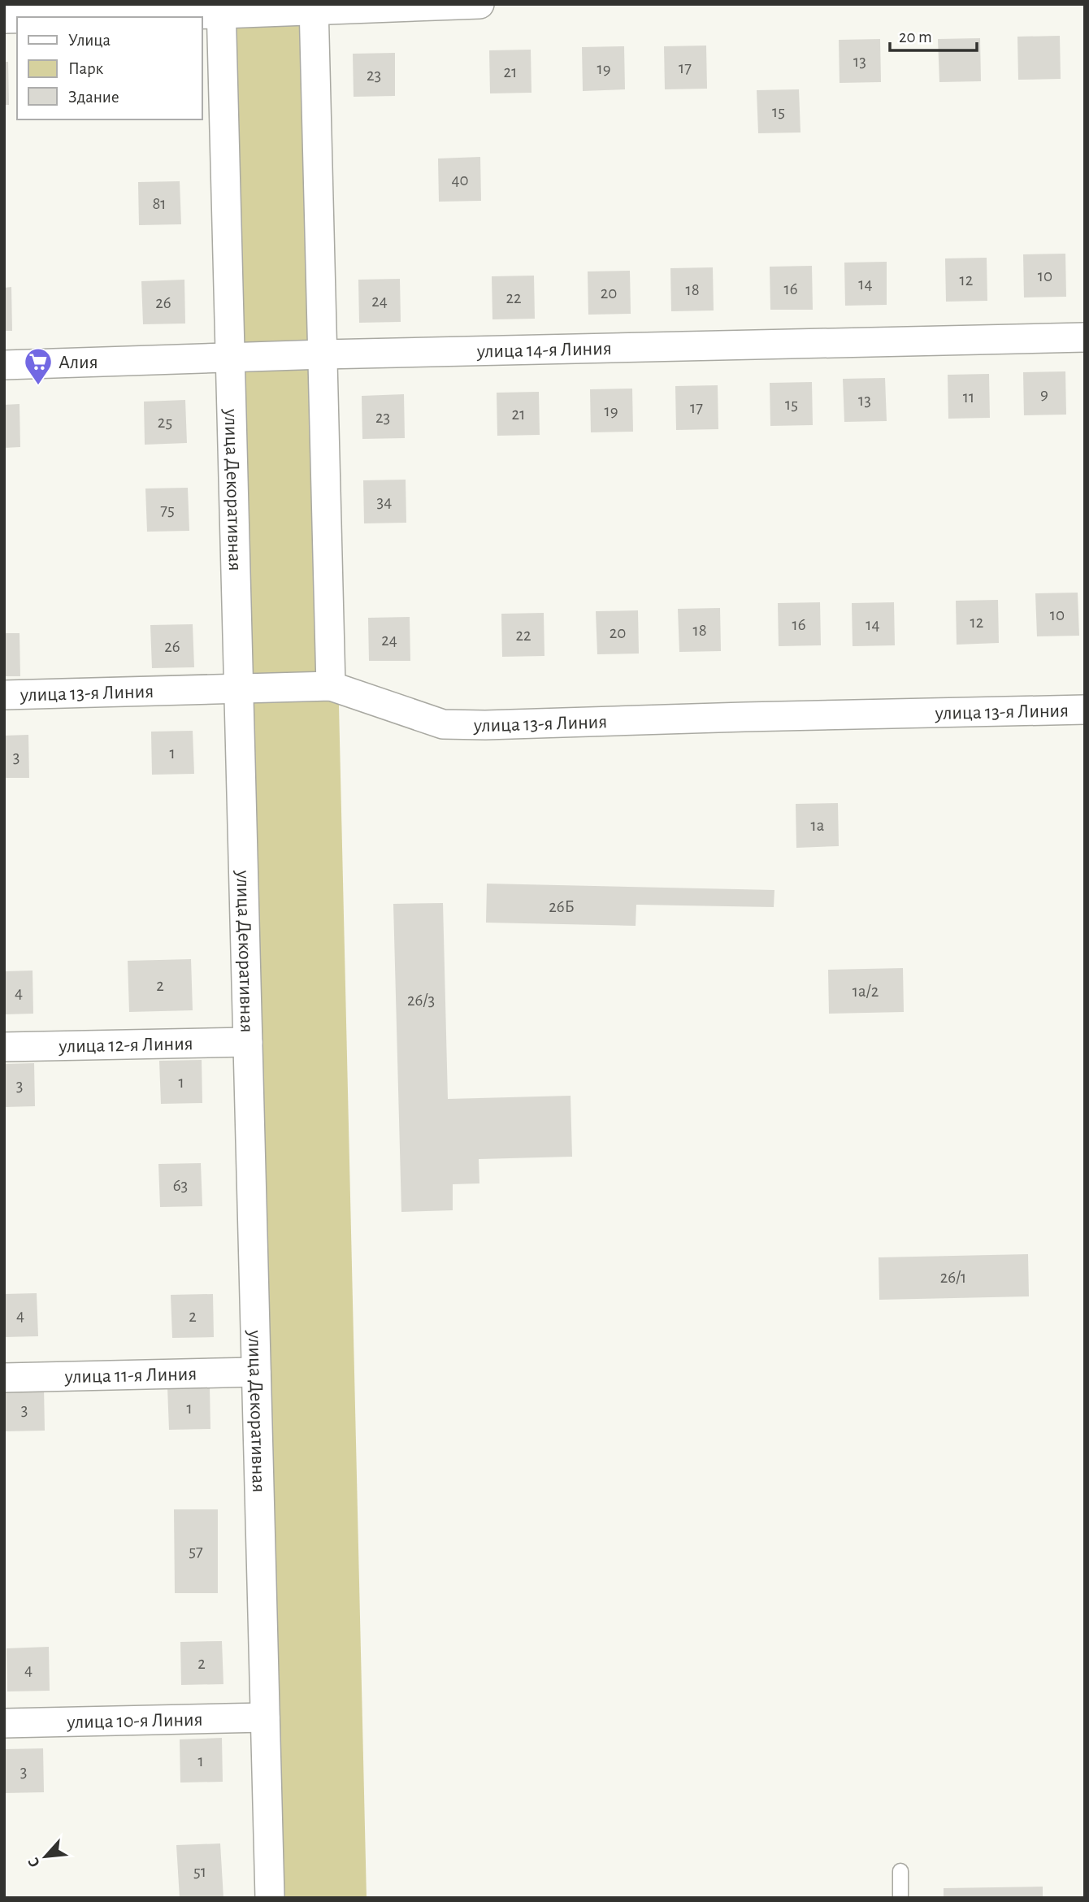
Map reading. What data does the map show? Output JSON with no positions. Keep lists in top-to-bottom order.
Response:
{
  "streets": {
    "street": [
      "улица 14-я Линия",
      "улица Декоративная",
      "улица 13-я Линия",
      "улица 12-я Линия",
      "улица 11-я Линия",
      "улица 10-я Линия"
    ]
  },
  "crossings": [
    ["улица 14-я Линия", "улица Декоративная"],
    ["улица Декоративная", "улица 13-я Линия"],
    ["улица Декоративная", "улица 12-я Линия"],
    ["улица Декоративная", "улица 11-я Линия"],
    ["улица Декоративная", "улица 10-я Линия"]
  ],
  "places": {
    "supermarket": ["Алия"]
  },
  "house_numbers": [
    "13",
    "17",
    "19",
    "21",
    "23",
    "15",
    "40",
    "81",
    "10",
    "12",
    "14",
    "16",
    "18",
    "20",
    "22",
    "24",
    "26",
    "9",
    "11",
    "13",
    "15",
    "17",
    "19",
    "21",
    "23",
    "25",
    "34",
    "75",
    "10",
    "12",
    "16",
    "14",
    "18",
    "20",
    "22",
    "24",
    "26",
    "1",
    "3",
    "1а",
    "26Б",
    "2",
    "1а/2",
    "4",
    "26/3",
    "1",
    "3",
    "63",
    "26/1",
    "4",
    "2",
    "1",
    "3",
    "57",
    "2",
    "4",
    "1",
    "3",
    "51"
  ],
  "legend": ["Улица", "Парк", "Здание"],
  "scale_bar": "20 m",
  "north": "bottom left"
}
